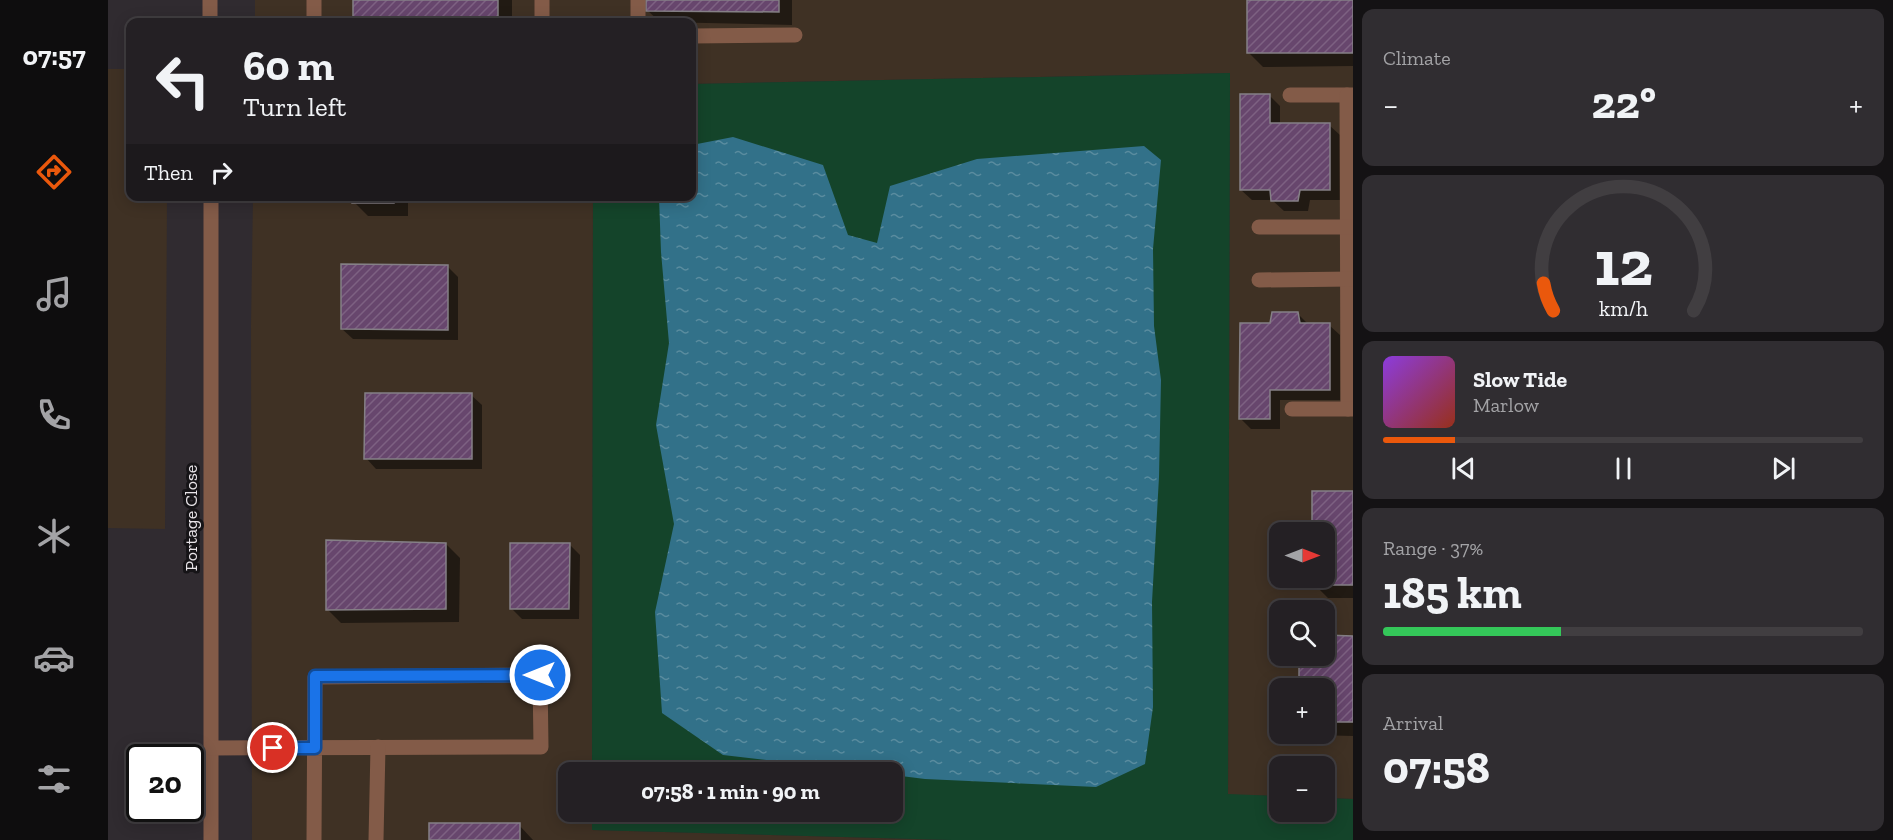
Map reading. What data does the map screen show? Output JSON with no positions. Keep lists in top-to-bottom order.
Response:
{
  "streets": {
    "street": ["Portage Close"]
  },
  "north": "right",
  "page": {
    "tabs": "07:57",
    "tile": [
      "Climate",
      ["Range · 37%", "185 km"],
      ["Arrival", "07:58"]
    ],
    "turn": ["60 m", "Turn left"],
    "heat": ["−", "22°", "+"],
    "then": "Then",
    "song": ["Slow Tide", "Marlow"],
    "map_buttons": ["+", "−"],
    "limit": "20",
    "trip": "07:58 · 1 min · 90 m",
    "gauge": ["12", "km/h"]
  }
}
